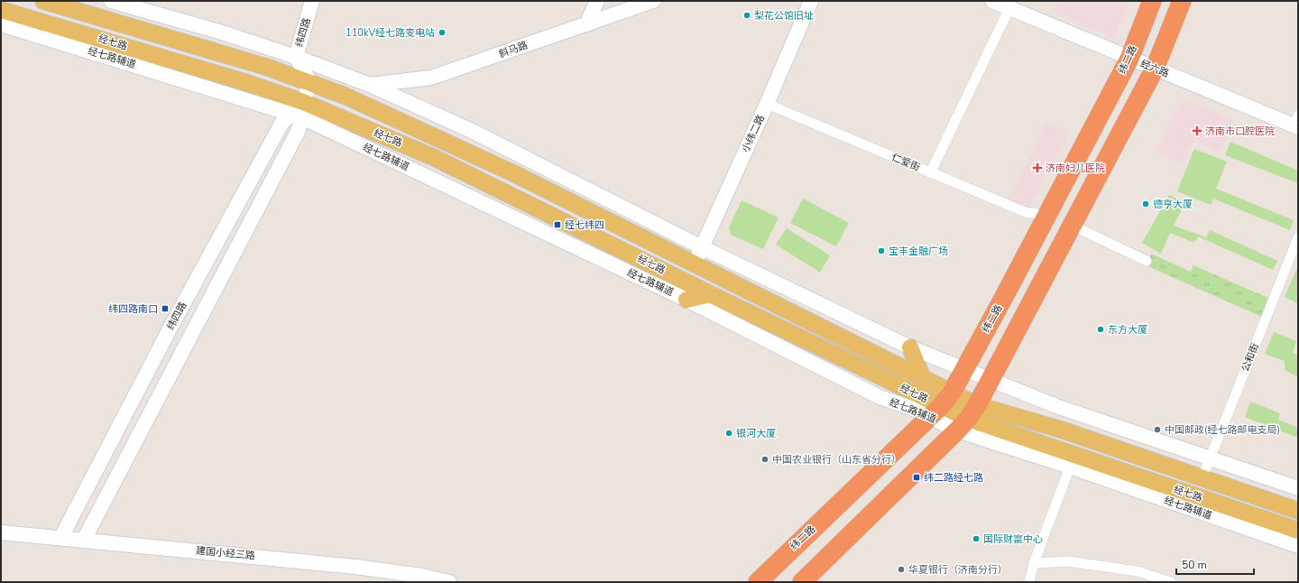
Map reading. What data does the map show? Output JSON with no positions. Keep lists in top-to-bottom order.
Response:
{
  "streets": {
    "highway": ["纬二路"],
    "main road": ["经七路"],
    "street": [
      "纬四路",
      "斜马路",
      "经七路辅道",
      "经六路",
      "小纬二路",
      "仁爱街",
      "公和街",
      "建国小经三路"
    ]
  },
  "crossings": [
    ["纬四路", "经七路"],
    ["纬四路", "经七路辅道"],
    ["纬四路", "建国小经三路"],
    ["经七路", "经七路辅道"],
    ["经七路", "纬二路"],
    ["经七路", "小纬二路"],
    ["经七路", "公和街"],
    ["经七路辅道", "纬二路"],
    ["纬二路", "经六路"],
    ["纬二路", "仁爱街"],
    ["小纬二路", "仁爱街"]
  ],
  "places": {
    "other": [
      "梨花公馆旧址",
      "110kV经七路变电站",
      "德亨大厦",
      "宝丰金融广场",
      "东方大厦",
      "中国邮政(经七路邮电支局)",
      "银河大厦",
      "中国农业银行（山东省分行）",
      "国际财富中心",
      "华夏银行（济南分行）"
    ],
    "health": ["济南市口腔医院", "济南妇儿医院"],
    "transit": ["经七纬四", "纬四路南口", "纬二路经七路"]
  },
  "scale_bar": "50 m"
}
